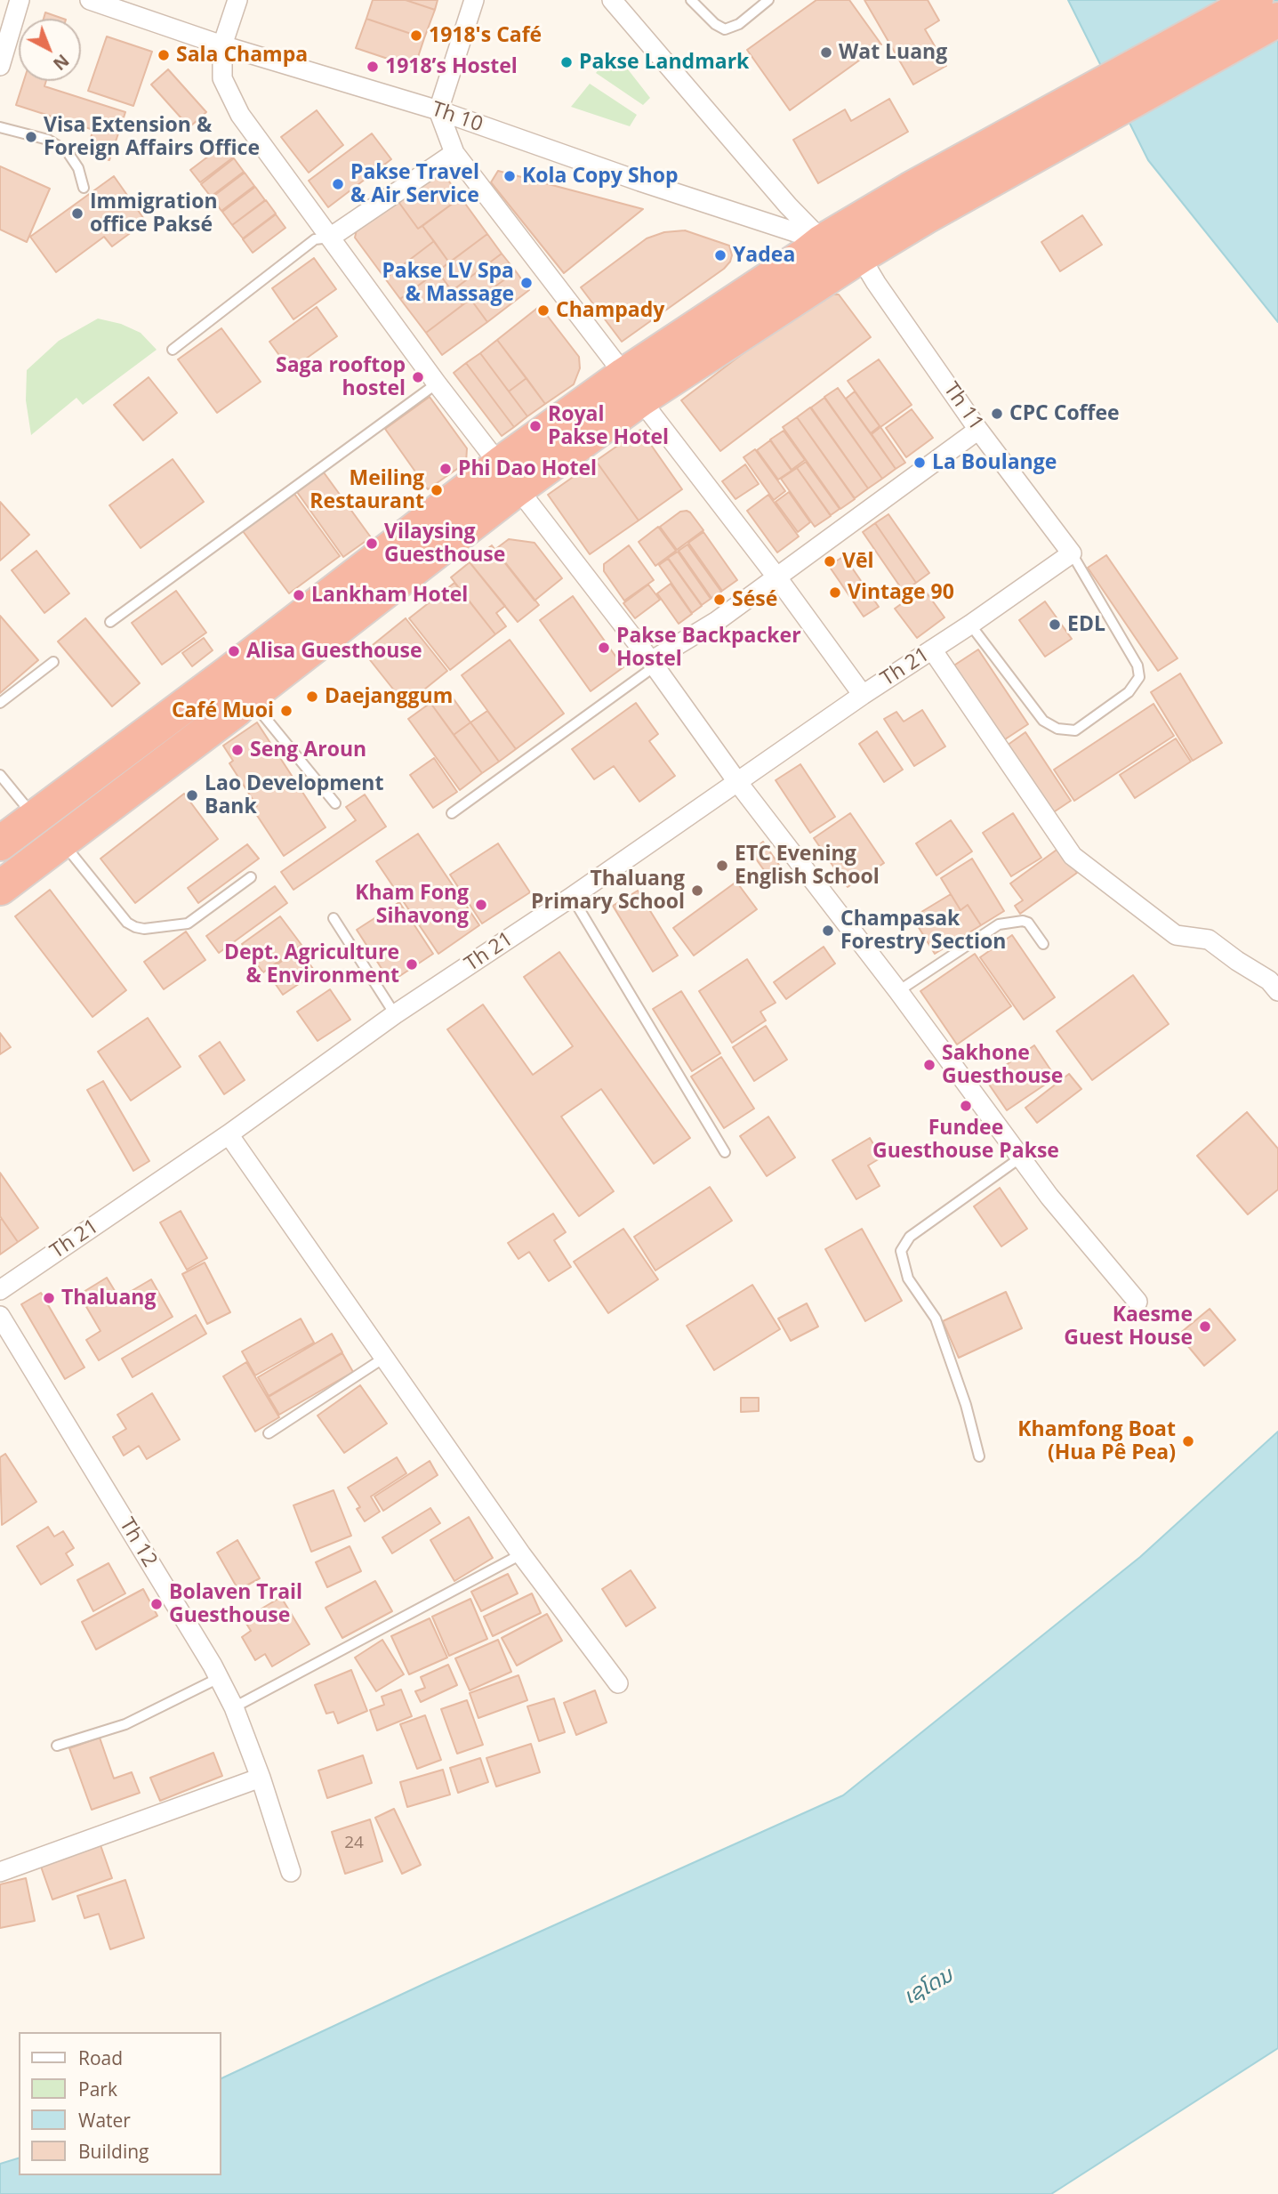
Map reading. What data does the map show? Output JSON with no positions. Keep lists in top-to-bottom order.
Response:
{
  "streets": {
    "street": [
      "Th 10",
      "Th 11",
      "Th 21",
      "Th 12"
    ]
  },
  "crossings": [
    ["Th 11", "Th 21"]
  ],
  "water": ["ເຊໂດນ"],
  "places": [
    "1918's Café",
    "Wat Luang",
    "Sala Champa",
    "Pakse Landmark",
    "1918’s Hostel",
    "Visa Extension & Foreign Affairs Office",
    "Kola Copy Shop",
    "Pakse Travel & Air Service",
    "Immigration office Paksé",
    "Yadea",
    "Pakse LV Spa & Massage",
    "Champady",
    "Saga rooftop hostel",
    "CPC Coffee",
    "Royal Pakse Hotel",
    "La Boulange",
    "Phi Dao Hotel",
    "Meiling Restaurant",
    "Vilaysing Guesthouse",
    "Vēl",
    "Vintage 90",
    "Lankham Hotel",
    "Sésé",
    "EDL",
    "Pakse Backpacker Hostel",
    "Alisa Guesthouse",
    "Daejanggum",
    "Café Muoi",
    "Seng Aroun",
    "Lao Development Bank",
    "ETC Evening English School",
    "Thaluang Primary School",
    "Kham Fong Sihavong",
    "Champasak Forestry Section",
    "Dept. Agriculture & Environment",
    "Sakhone Guesthouse",
    "Fundee Guesthouse Pakse",
    "Thaluang",
    "Kaesme Guest House",
    "Khamfong Boat (Hua Pê Pea)",
    "Bolaven Trail Guesthouse"
  ],
  "house_numbers": ["24"],
  "legend": [
    "Road",
    "Park",
    "Water",
    "Building"
  ],
  "north": "bottom right"
}
